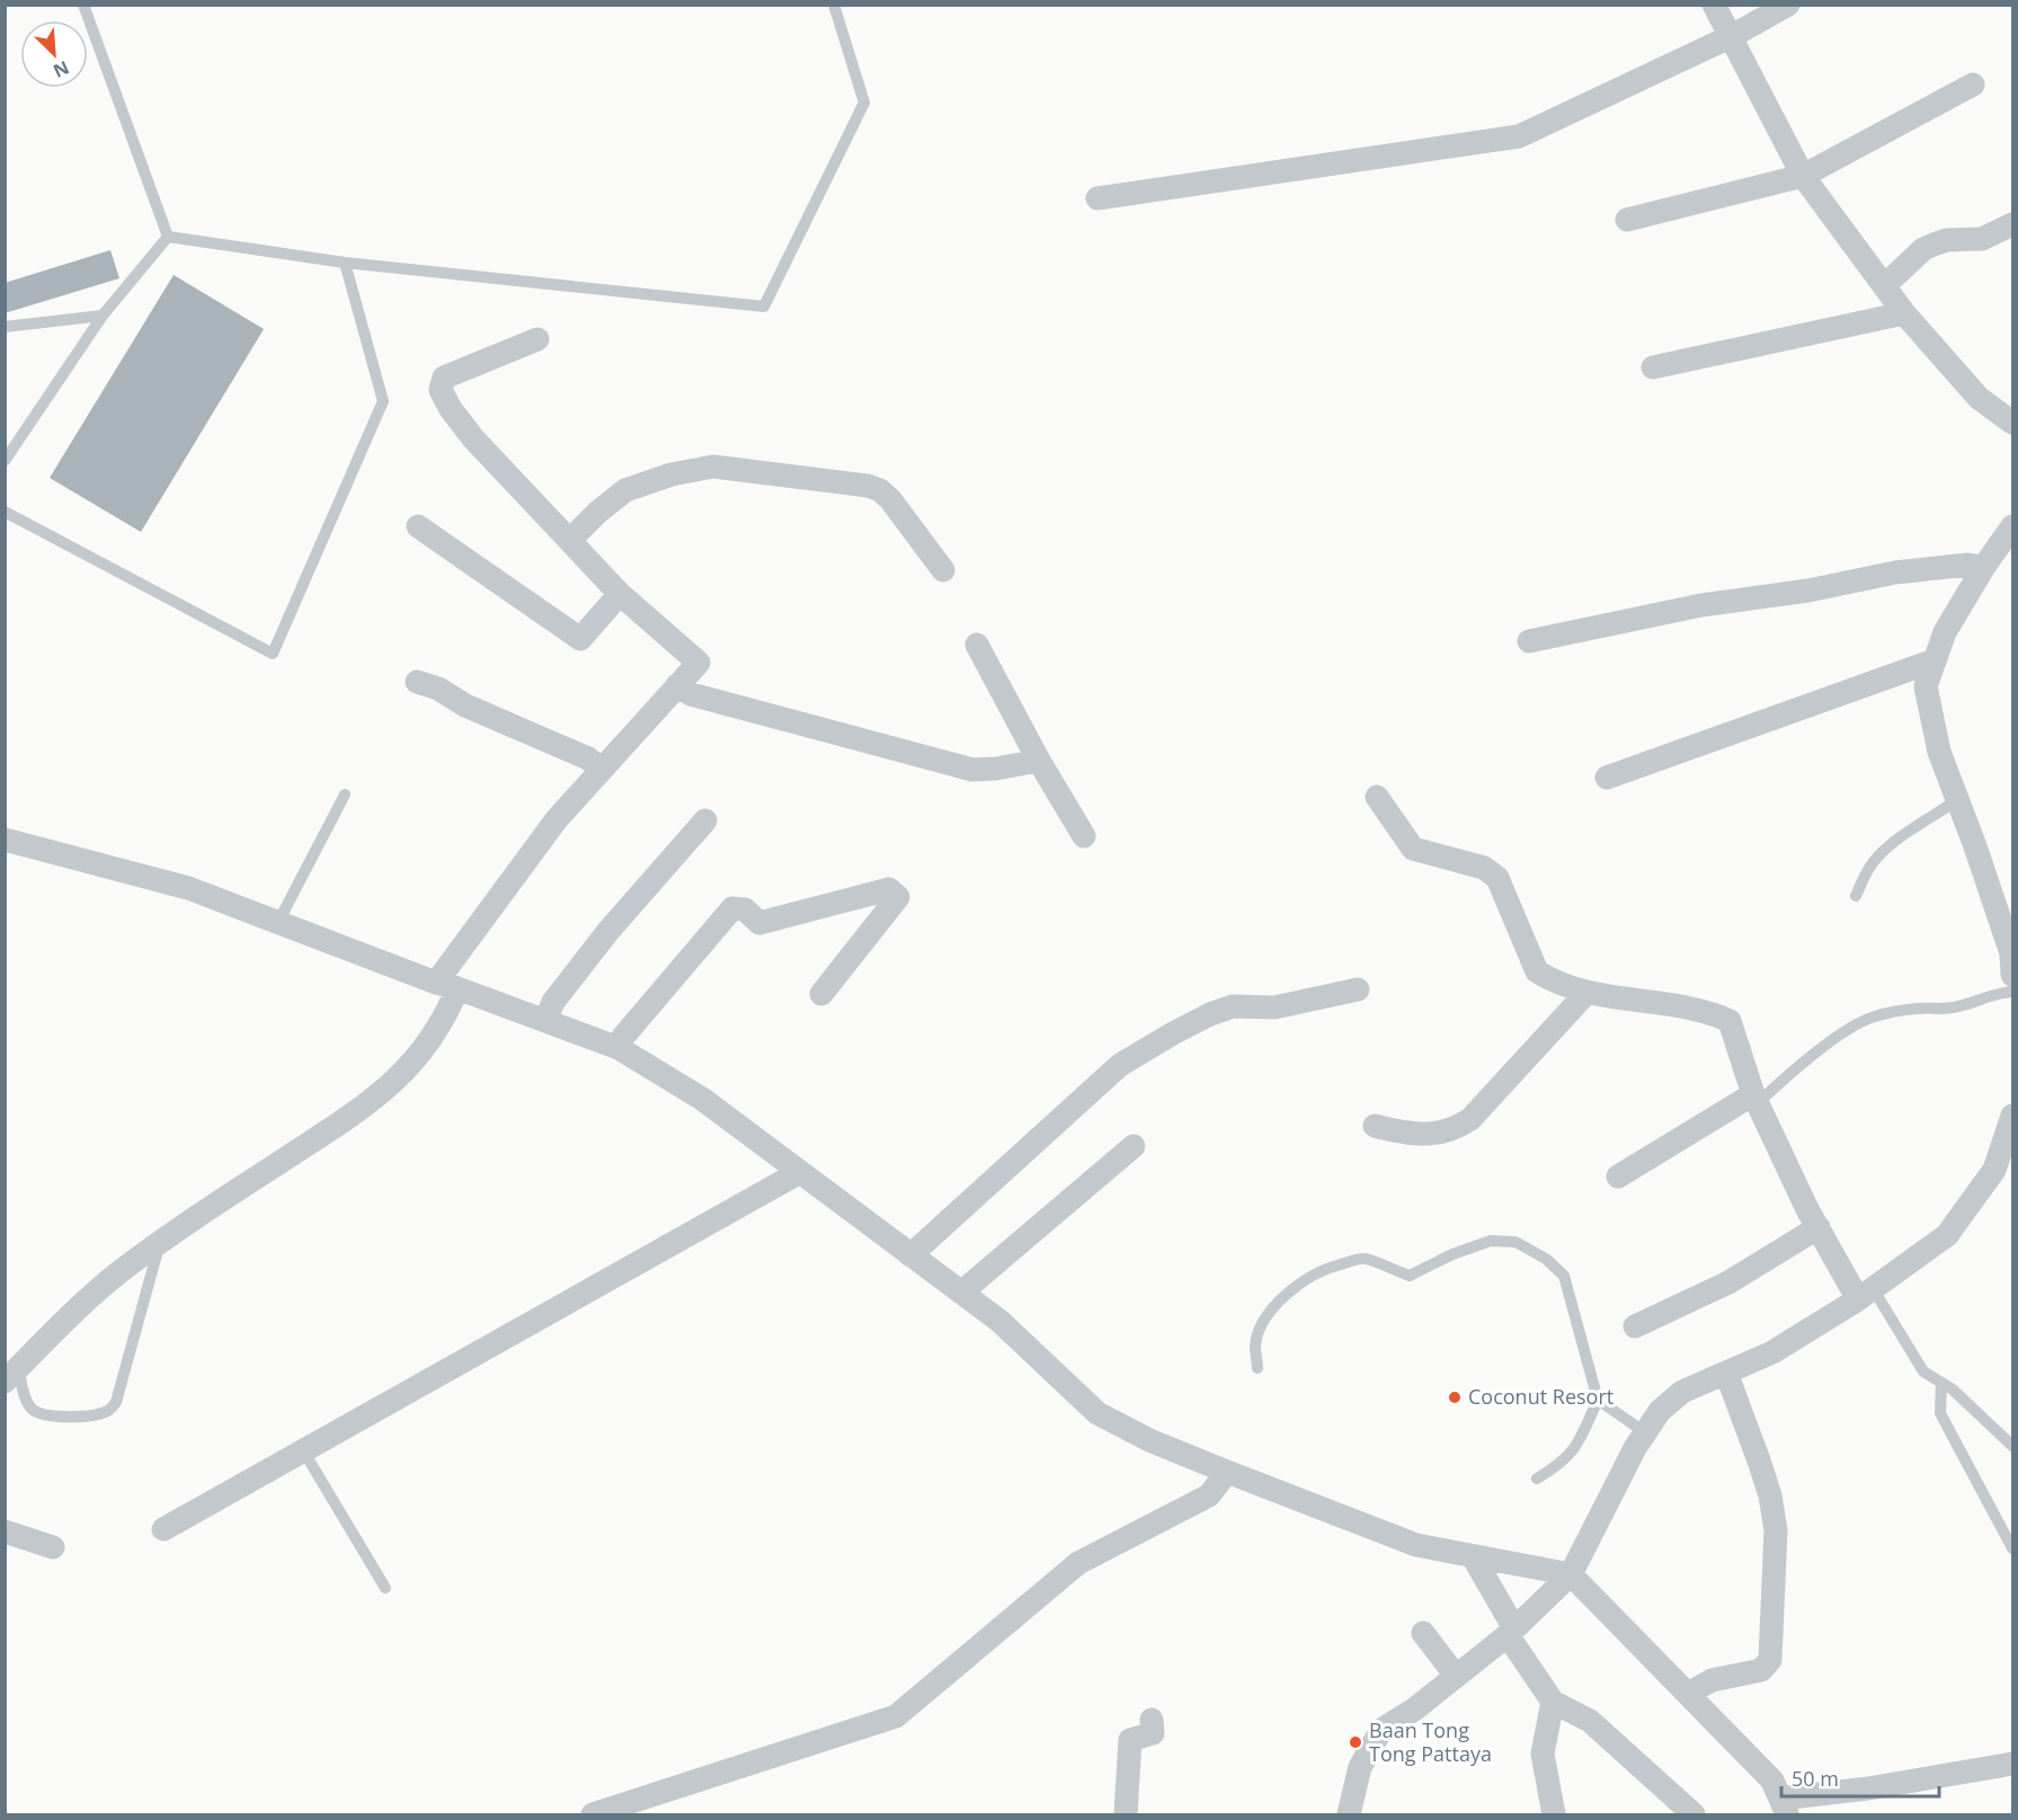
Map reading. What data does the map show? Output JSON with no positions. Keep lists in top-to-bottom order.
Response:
{
  "places": ["Coconut Resort", "Baan Tong Tong Pattaya"],
  "scale_bar": "50 m",
  "north": "bottom right"
}
